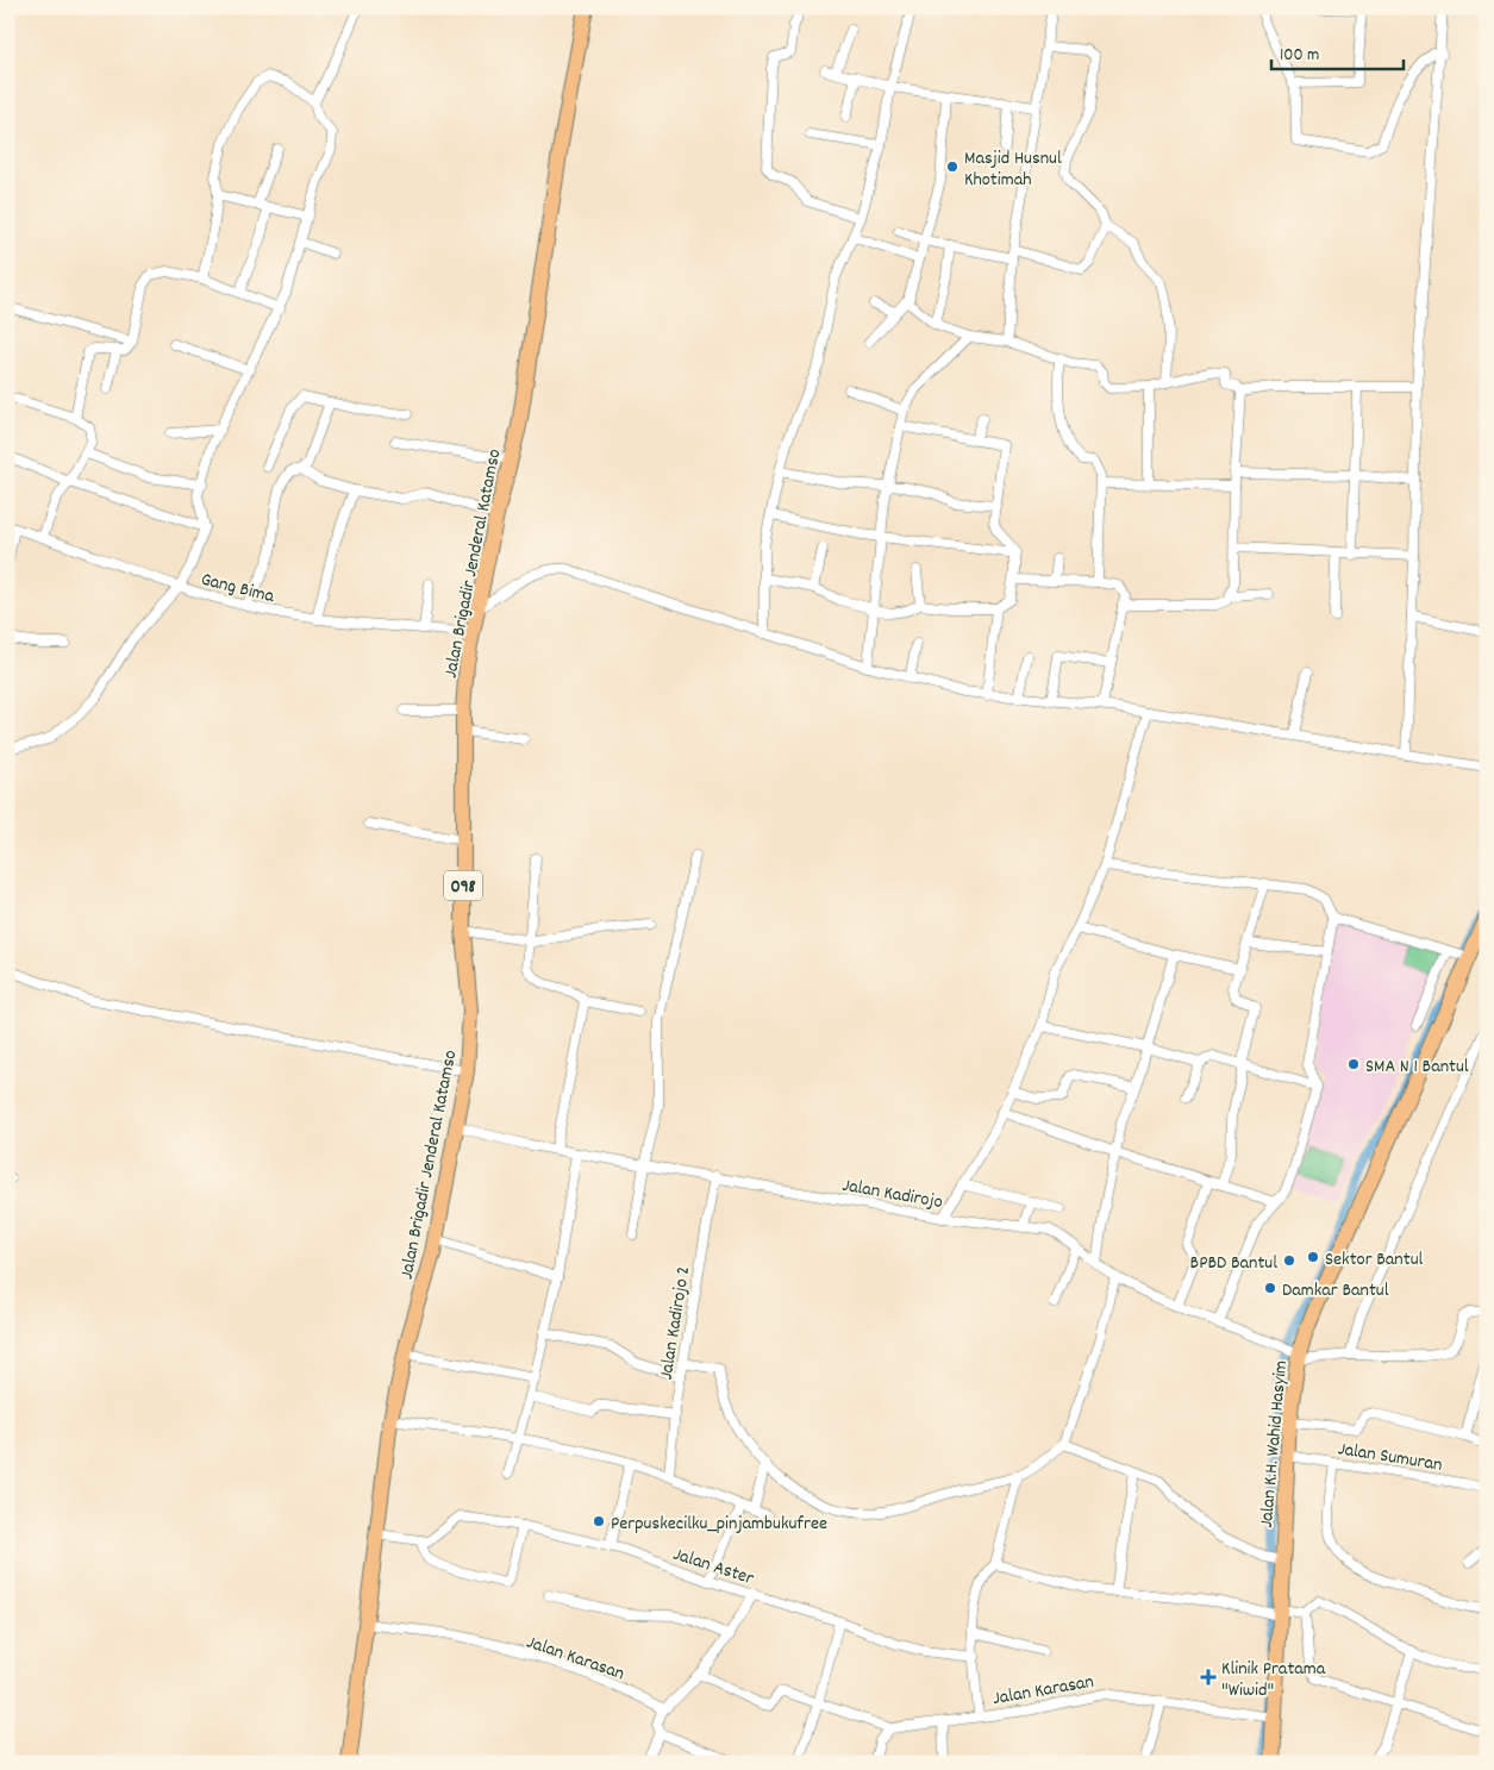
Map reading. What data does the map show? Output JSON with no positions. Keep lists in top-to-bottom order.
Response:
{
  "streets": {
    "main road": ["Jalan Brigadir Jenderal Katamso", "098", "Jalan K.H. Wahid Hasyim"],
    "street": [
      "Gang Bima",
      "Jalan Kadirojo",
      "Jalan Kadirojo 2",
      "Jalan Sumuran",
      "Jalan Aster",
      "Jalan Karasan"
    ]
  },
  "crossings": [
    ["Jalan Brigadir Jenderal Katamso", "Gang Bima"],
    ["Jalan Brigadir Jenderal Katamso", "Jalan Kadirojo"],
    ["Jalan Brigadir Jenderal Katamso", "Jalan Karasan"],
    ["Jalan Kadirojo", "Jalan Kadirojo 2"],
    ["Jalan Kadirojo", "Jalan K.H. Wahid Hasyim"],
    ["Jalan K.H. Wahid Hasyim", "Jalan Sumuran"],
    ["Jalan K.H. Wahid Hasyim", "Jalan Karasan"]
  ],
  "places": {
    "other": [
      "Masjid Husnul Khotimah",
      "SMA N 1 Bantul",
      "Sektor Bantul",
      "BPBD Bantul",
      "Damkar Bantul",
      "Perpuskecilku_pinjambukufree"
    ],
    "health": ["Klinik Pratama \"Wiwid\""]
  },
  "scale_bar": "100 m"
}
